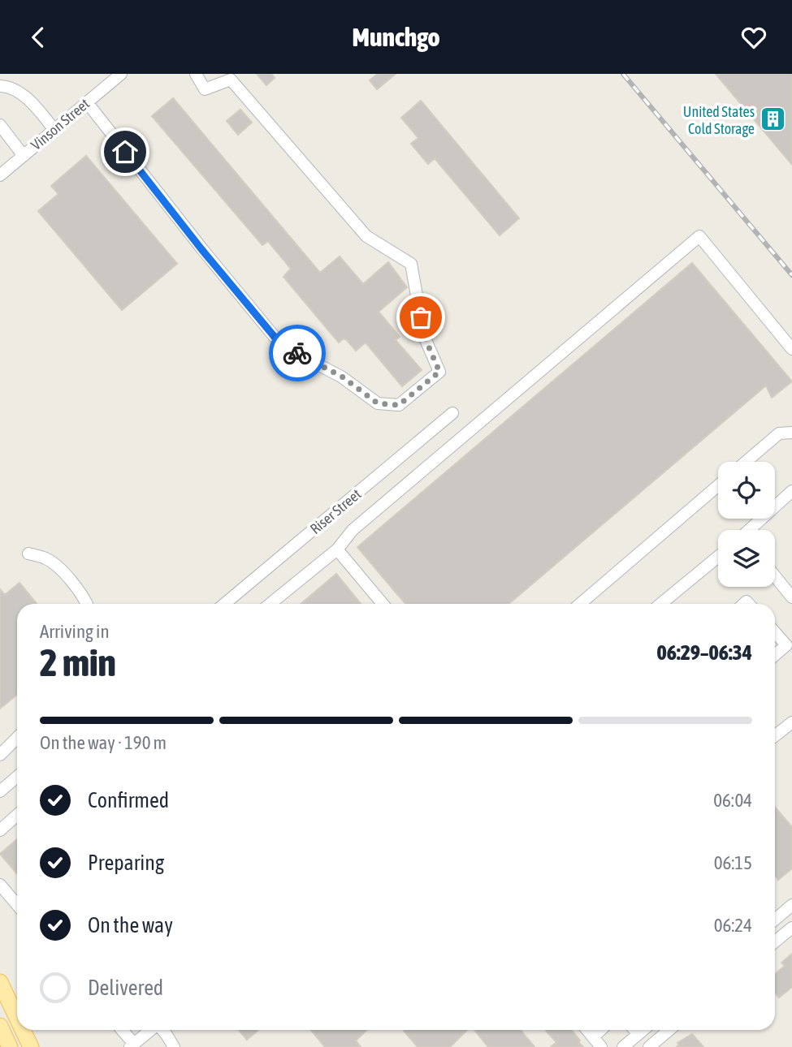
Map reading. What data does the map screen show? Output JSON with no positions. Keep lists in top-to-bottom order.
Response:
{
  "streets": {
    "street": ["Vinson Street", "Riser Street"]
  },
  "places": {
    "building": ["United States Cold Storage"]
  },
  "page": {
    "header": "Munchgo",
    "heading": ["2 min", "Arriving in", "06:29–06:34"],
    "bar": "On the way · 190 m",
    "list": [
      ["Confirmed", "06:04"],
      ["Preparing", "06:15"],
      ["On the way", "06:24"],
      "Delivered"
    ]
  }
}
